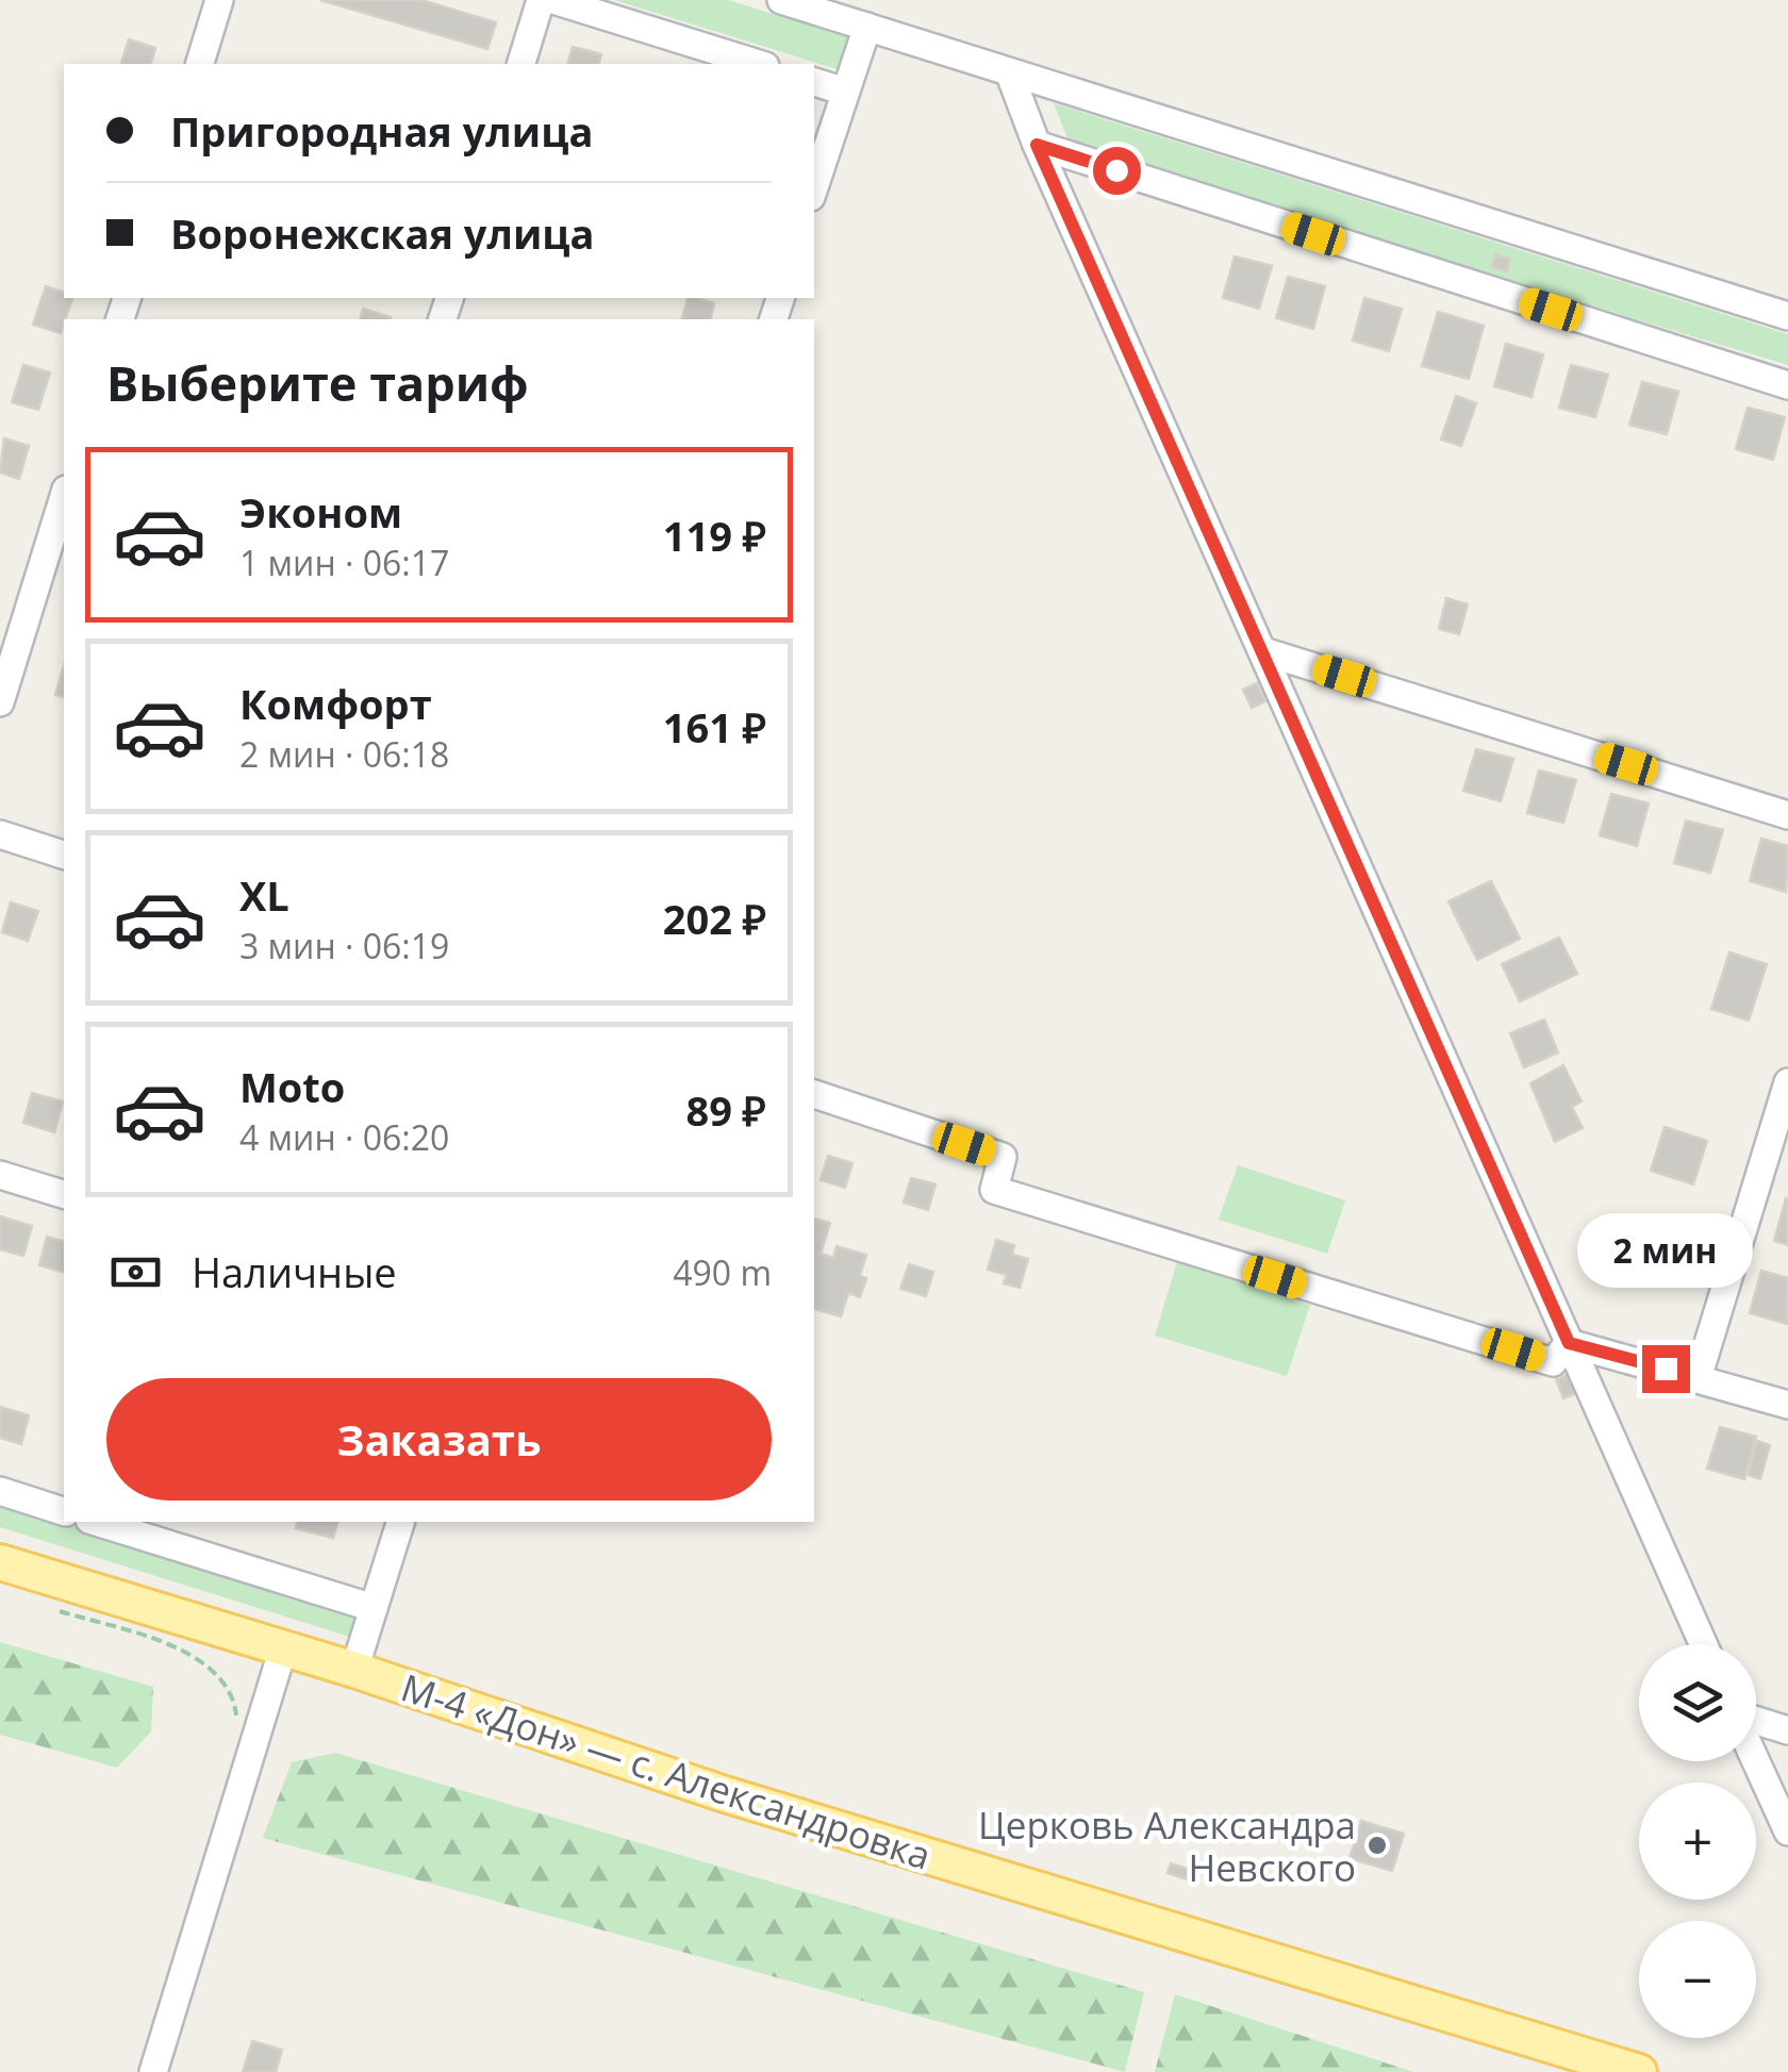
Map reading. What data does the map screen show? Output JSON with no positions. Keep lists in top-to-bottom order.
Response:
{
  "streets": {
    "main road": ["М-4 «Дон» — с. Александровка"]
  },
  "places": ["Церковь Александра Невского"],
  "page": {
    "banner": ["Пригородная улица", "Воронежская улица"],
    "heading": "Выберите тариф",
    "list": [
      {
        "name": "Эконом",
        "note": "1 мин · 06:17",
        "value": "119 ₽"
      },
      {
        "name": "Комфорт",
        "note": "2 мин · 06:18",
        "value": "161 ₽"
      },
      {
        "name": "XL",
        "note": "3 мин · 06:19",
        "value": "202 ₽"
      },
      {
        "name": "Moto",
        "note": "4 мин · 06:20",
        "value": "89 ₽"
      }
    ],
    "bubble": "2 мин",
    "pay": ["Наличные", "490 m"],
    "buttons": "Заказать",
    "map_buttons": ["+", "−"]
  }
}
